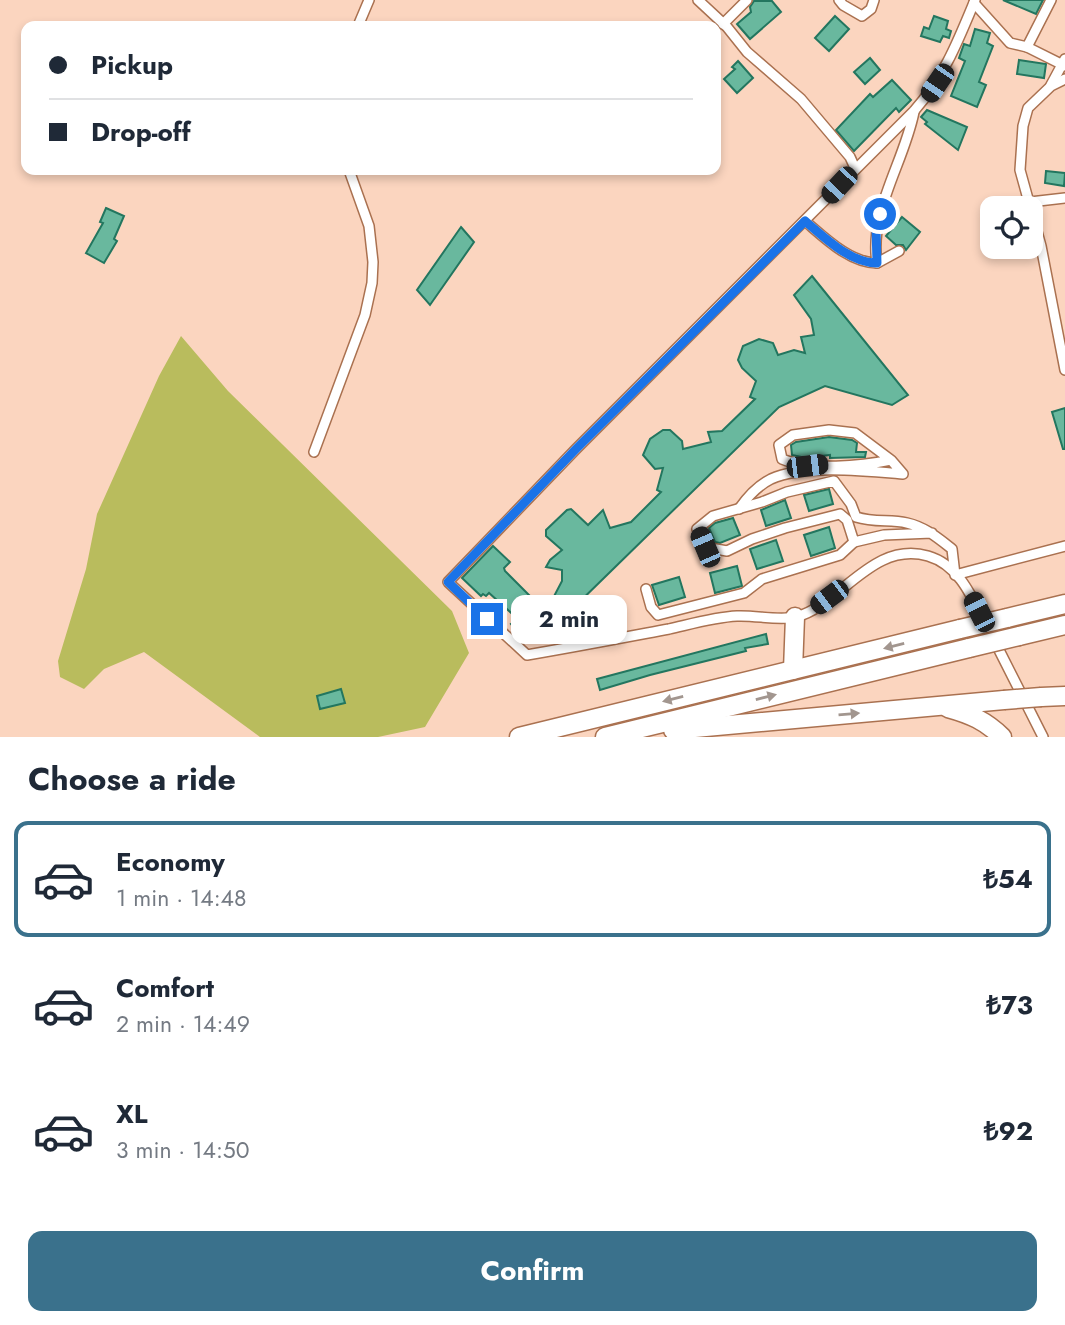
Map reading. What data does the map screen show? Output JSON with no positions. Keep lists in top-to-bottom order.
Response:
{
  "page": {
    "banner": ["Pickup", "Drop-off"],
    "bubble": "2 min",
    "heading": "Choose a ride",
    "list": [
      {
        "name": "Economy",
        "note": "1 min · 14:48",
        "value": "₺54"
      },
      {
        "name": "Comfort",
        "note": "2 min · 14:49",
        "value": "₺73"
      },
      {
        "name": "XL",
        "note": "3 min · 14:50",
        "value": "₺92"
      }
    ],
    "buttons": "Confirm"
  }
}
